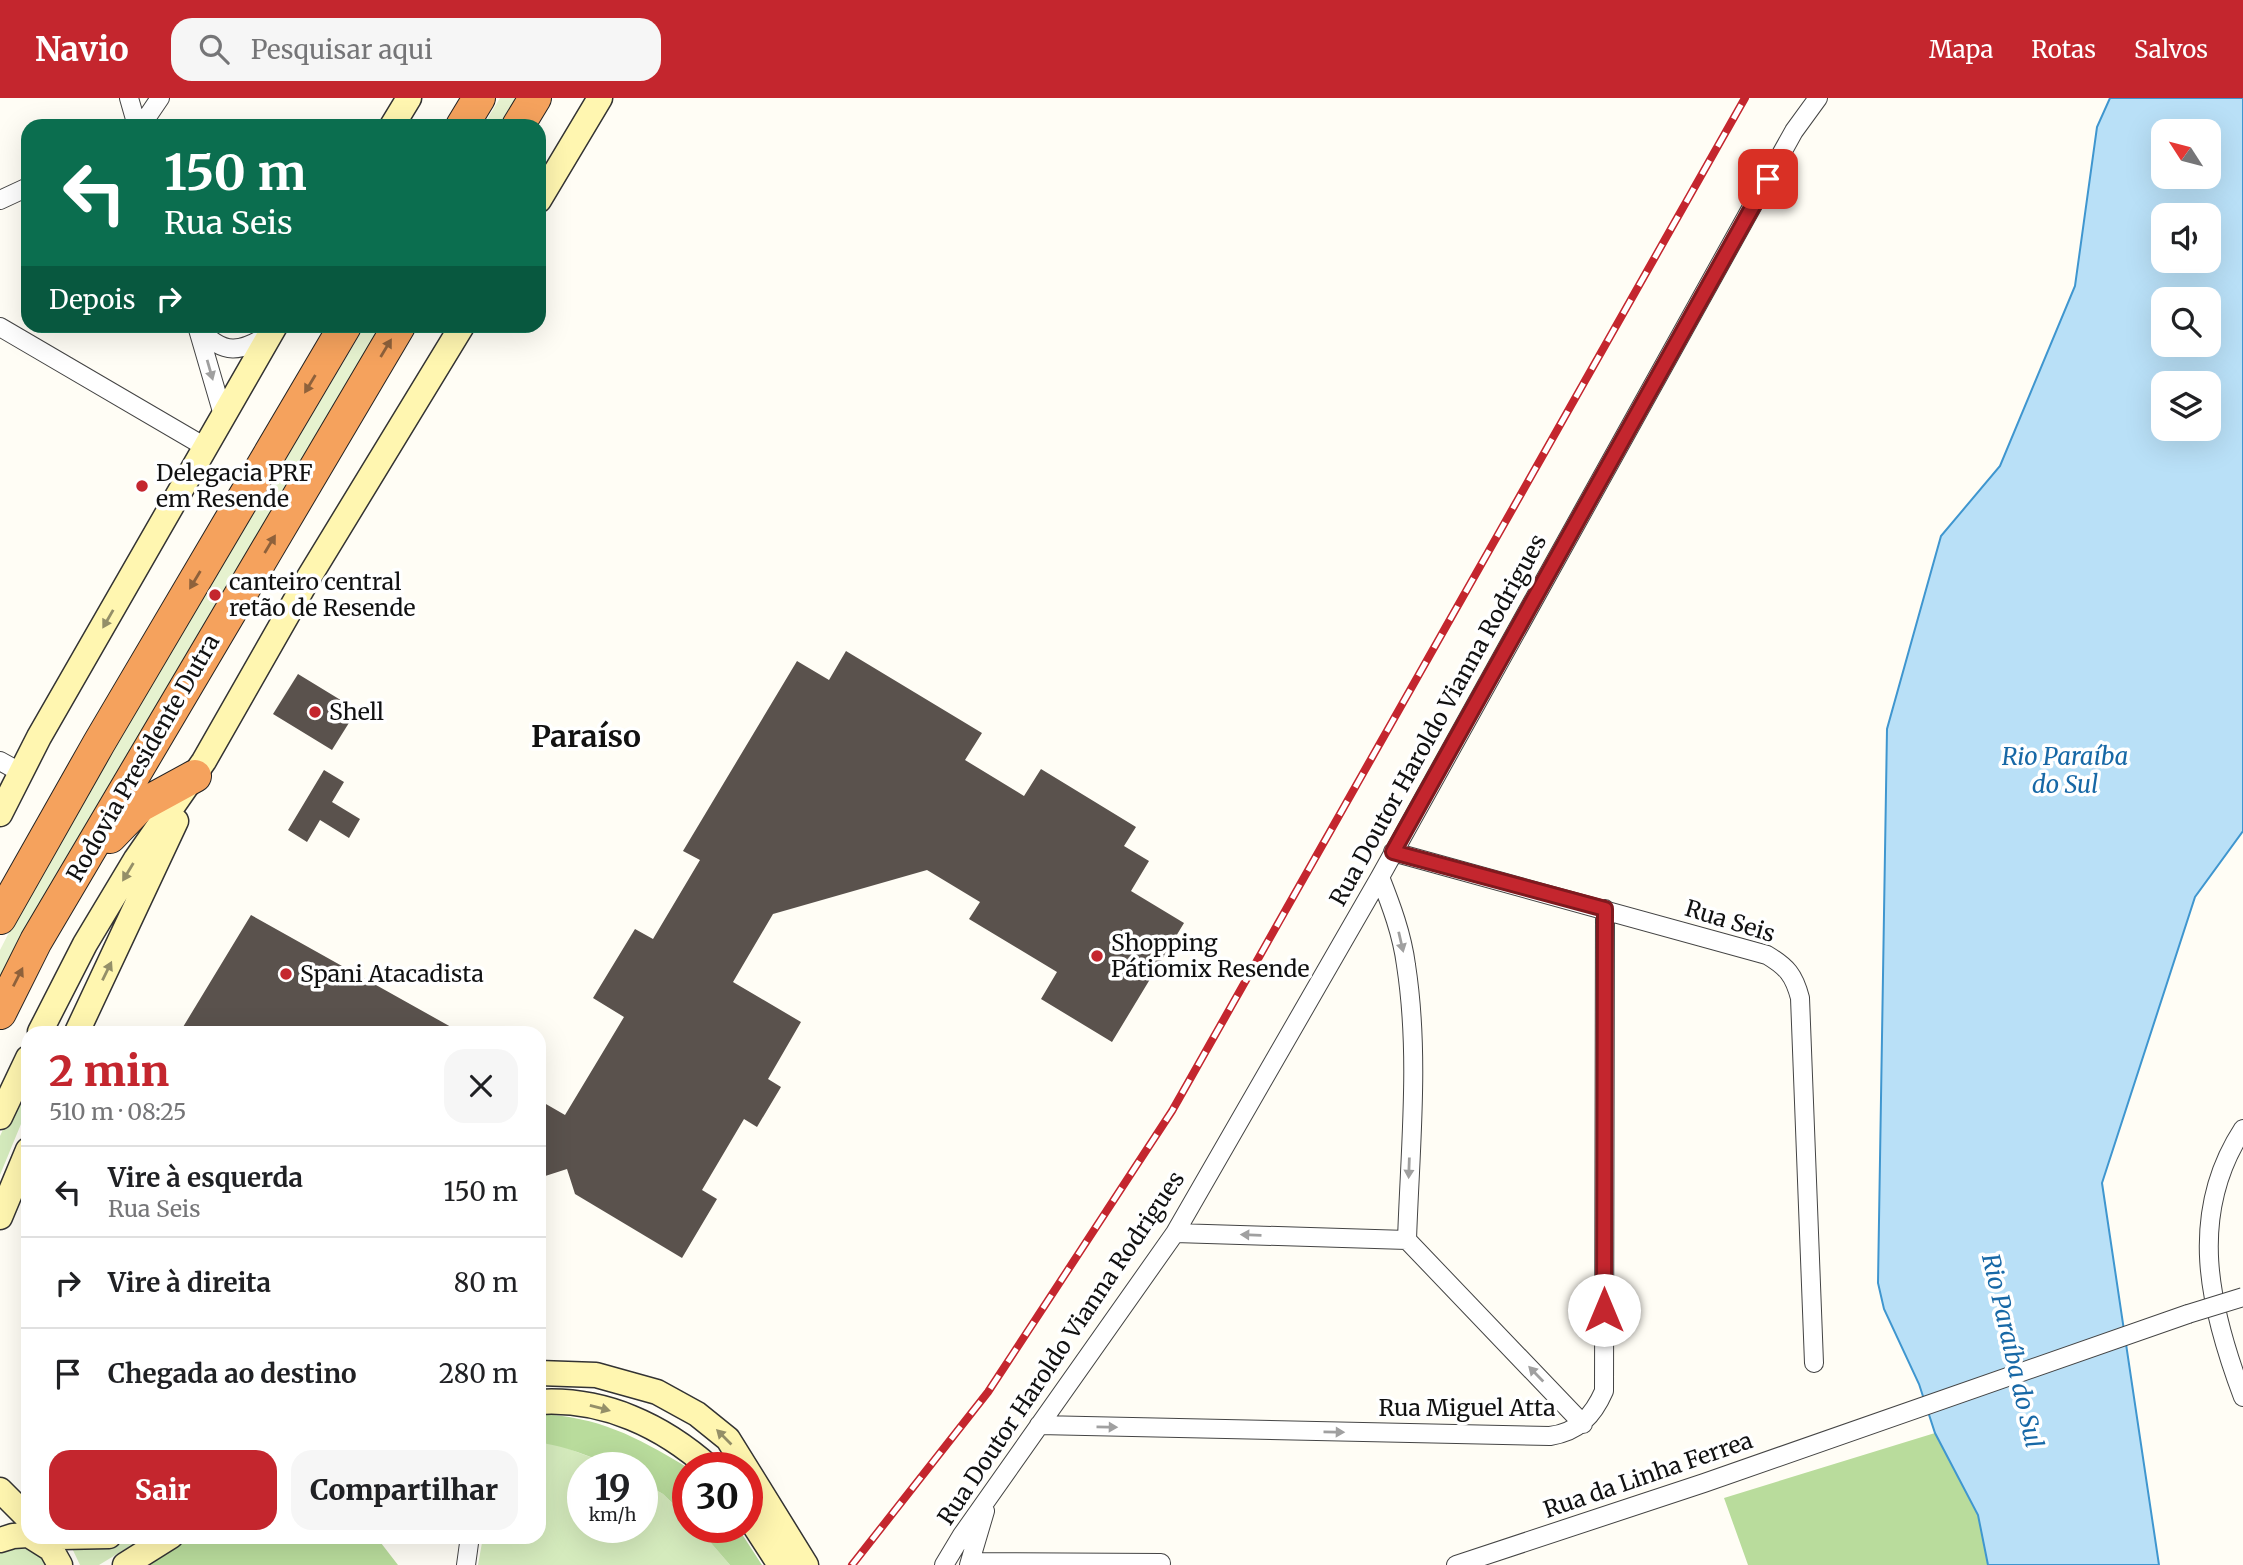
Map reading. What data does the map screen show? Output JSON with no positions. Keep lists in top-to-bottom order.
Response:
{
  "streets": {
    "highway": ["Rodovia Presidente Dutra"],
    "street": [
      "Rua Doutor Haroldo Vianna Rodrigues",
      "Rua Seis",
      "Rua Miguel Atta",
      "Rua da Linha Ferrea"
    ]
  },
  "crossings": [
    ["Rua Doutor Haroldo Vianna Rodrigues", "Rua Seis"],
    ["Rua Doutor Haroldo Vianna Rodrigues", "Rua Miguel Atta"],
    ["Rua Seis", "Rua Miguel Atta"]
  ],
  "one_way": ["Rua Miguel Atta"],
  "districts": ["Paraíso"],
  "water": ["Rio Paraíba do Sul"],
  "places": [
    "Delegacia PRF em Resende",
    "canteiro central retão de Resende",
    "Shell",
    "Shopping Pátiomix Resende",
    "Spani Atacadista"
  ],
  "north": "top left",
  "page": {
    "header": "Navio",
    "search": "Pesquisar aqui",
    "nav": ["Mapa", "Rotas", "Salvos"],
    "turn": ["150 m", "Rua Seis"],
    "then": "Depois",
    "heading": ["2 min", "510 m · 08:25"],
    "list": [
      {
        "name": "Vire à esquerda",
        "note": "Rua Seis",
        "value": "150 m"
      },
      {
        "name": "Vire à direita",
        "value": "80 m"
      },
      {
        "name": "Chegada ao destino",
        "value": "280 m"
      }
    ],
    "buttons": ["Sair", "Compartilhar"],
    "speed": "19 km/h",
    "limit": "30"
  }
}
